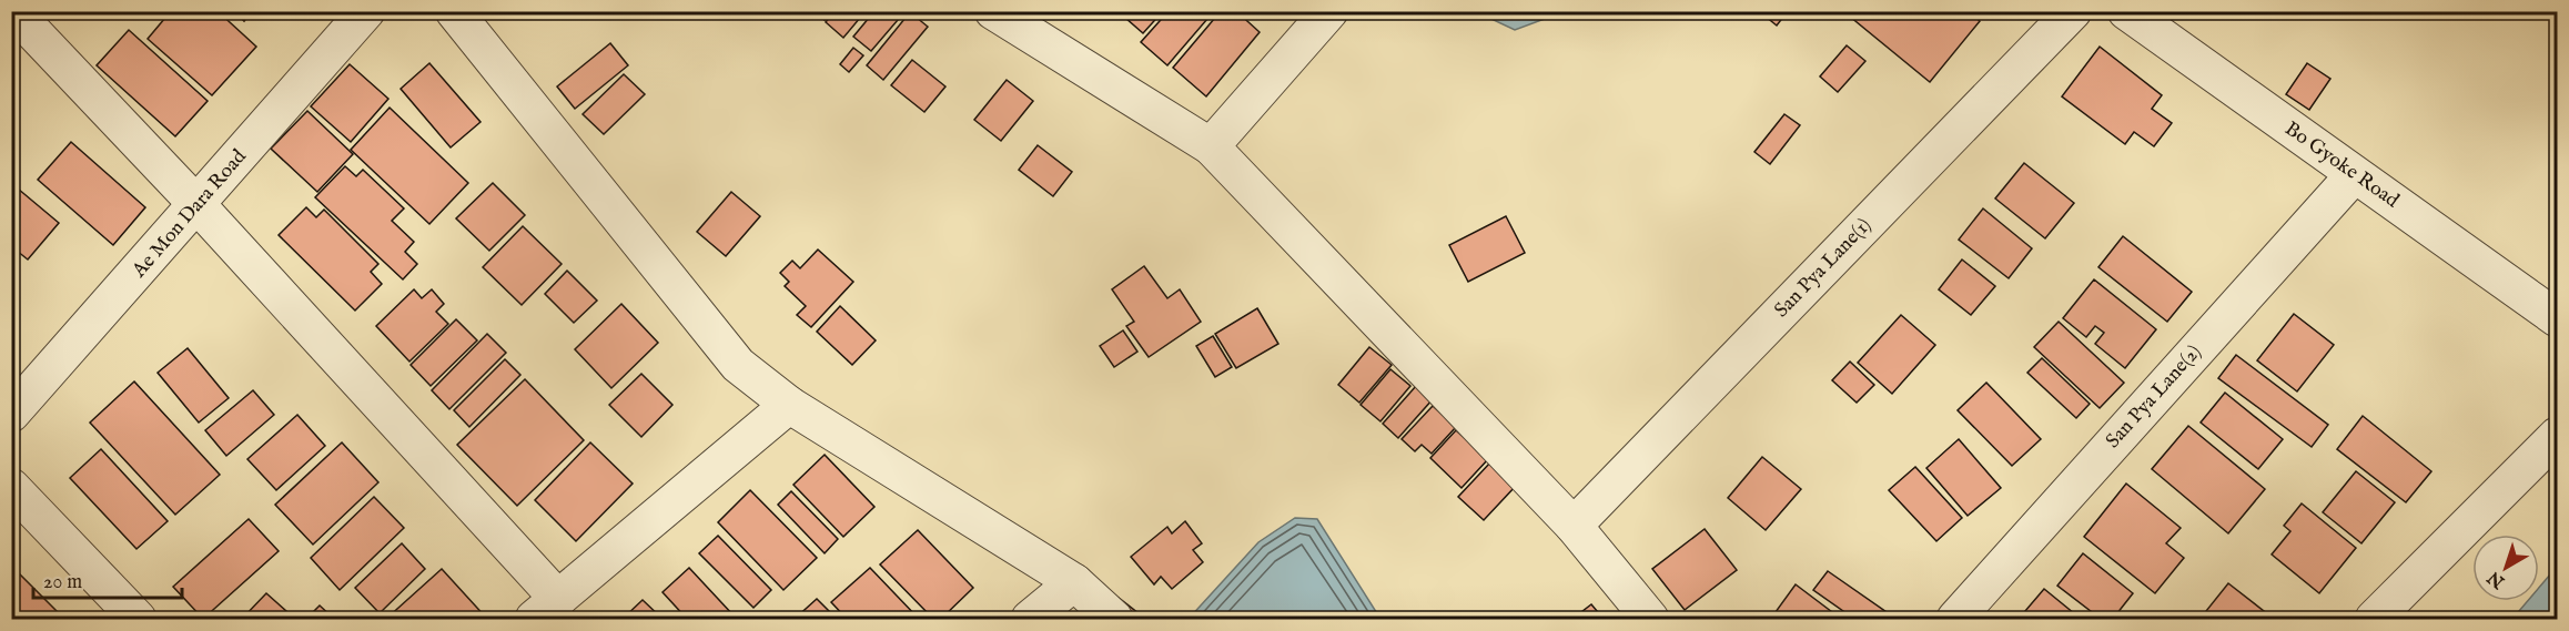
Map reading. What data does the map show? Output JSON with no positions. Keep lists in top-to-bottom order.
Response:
{
  "streets": {
    "street": [
      "Bo Gyoke Road",
      "Ae Mon Dara Road",
      "San Pya Lane(1)",
      "San Pya Lane(2)"
    ]
  },
  "crossings": [
    ["Bo Gyoke Road", "San Pya Lane(2)"]
  ],
  "scale_bar": "20 m",
  "north": "bottom left"
}
